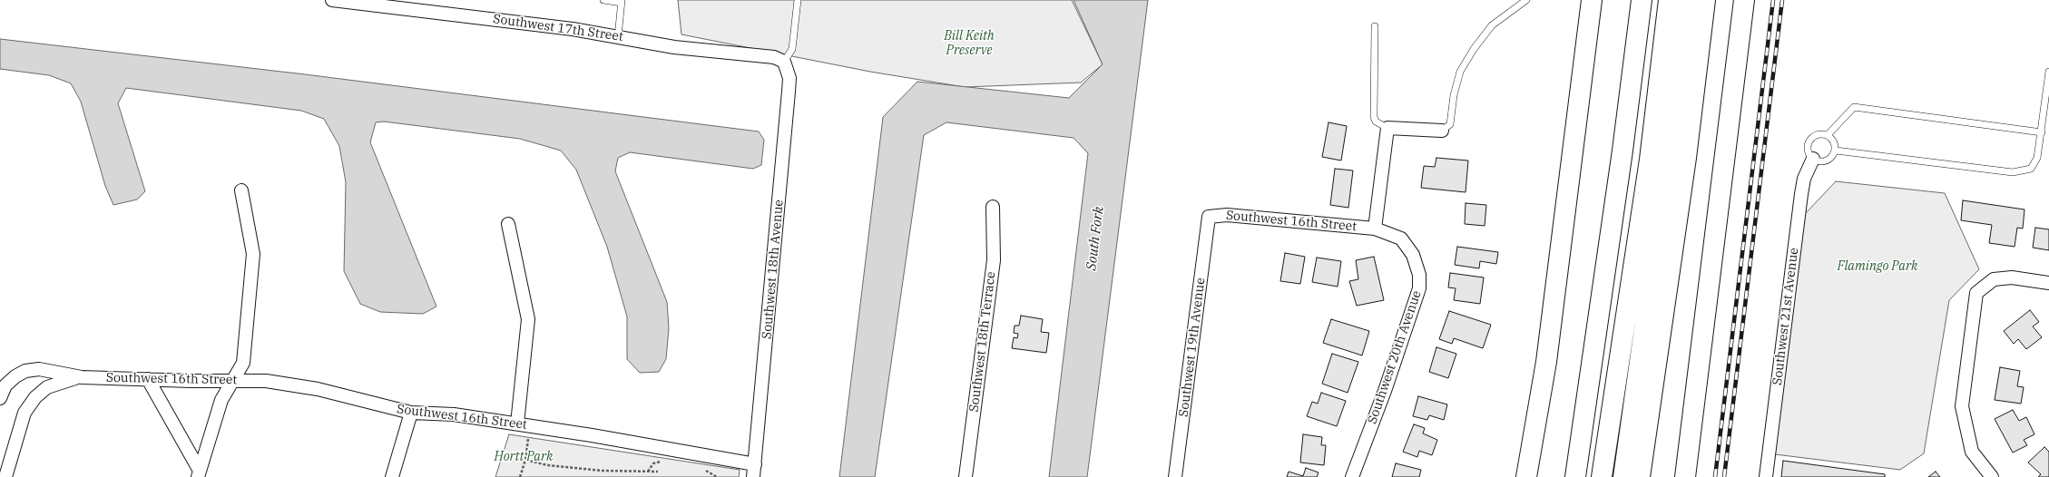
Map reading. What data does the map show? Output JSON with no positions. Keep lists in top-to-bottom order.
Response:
{
  "streets": {
    "street": [
      "Southwest 17th Street",
      "Southwest 16th Street",
      "Southwest 18th Avenue",
      "Southwest 21st Avenue",
      "Southwest 18th Terrace",
      "Southwest 19th Avenue",
      "Southwest 20th Avenue"
    ]
  },
  "crossings": [
    ["Southwest 17th Street", "Southwest 18th Avenue"],
    ["Southwest 16th Street", "Southwest 18th Avenue"],
    ["Southwest 16th Street", "Southwest 19th Avenue"],
    ["Southwest 16th Street", "Southwest 20th Avenue"]
  ],
  "water": ["South Fork"],
  "parks": ["Bill Keith Preserve", "Flamingo Park", "Hortt Park"]
}
